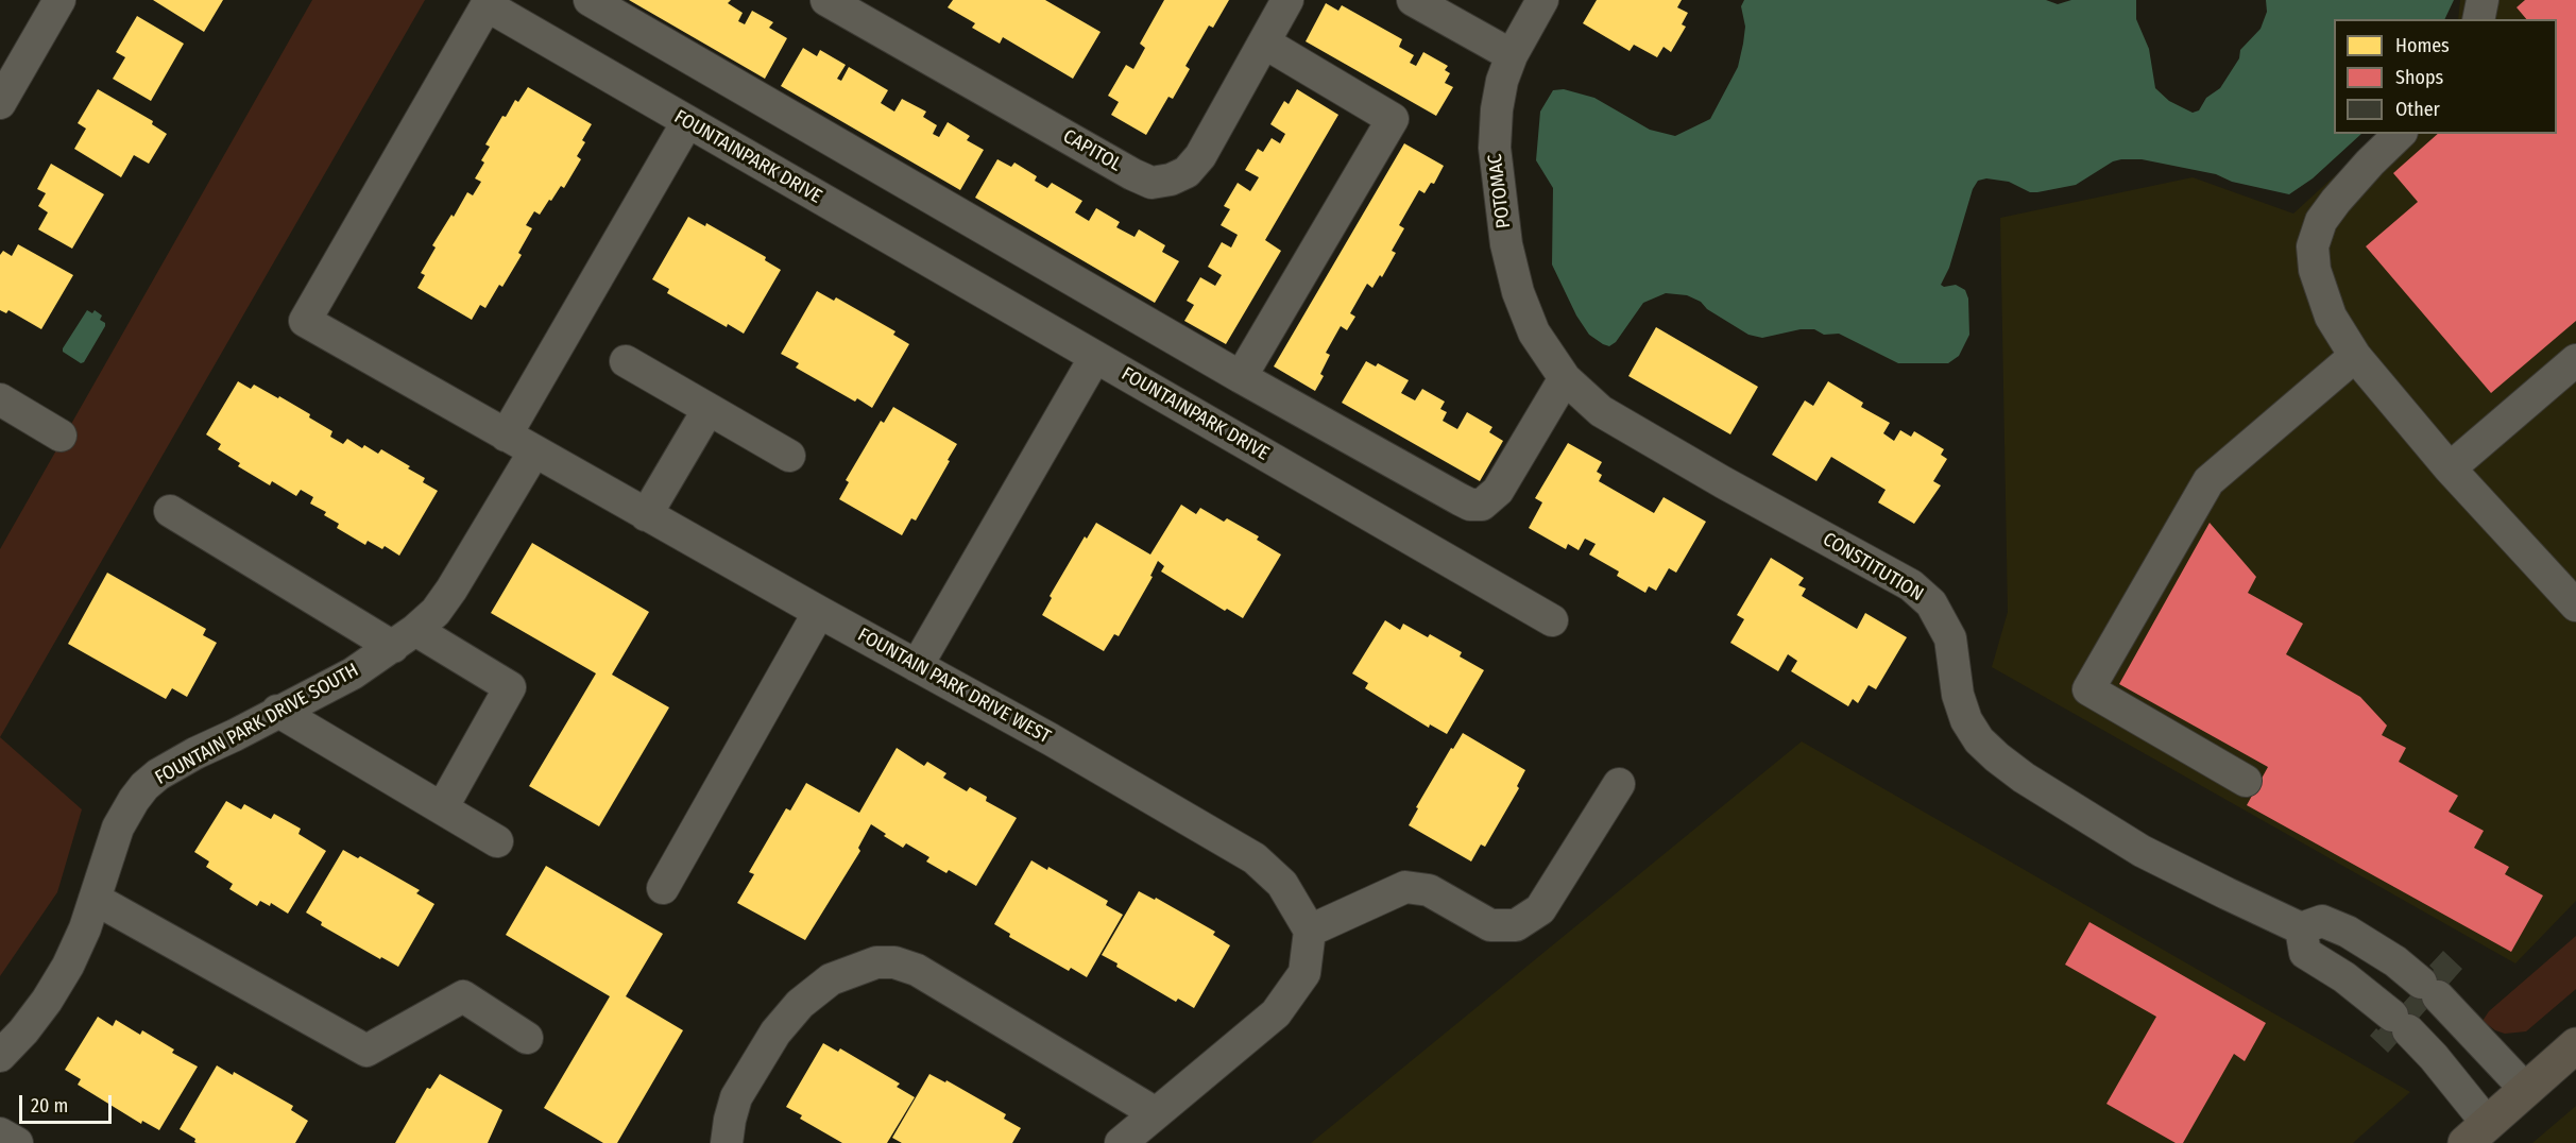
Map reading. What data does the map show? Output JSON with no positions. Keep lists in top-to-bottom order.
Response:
{
  "streets": {
    "street": [
      "CAPITOL",
      "FOUNTAINPARK DRIVE",
      "POTOMAC",
      "CONSTITUTION",
      "FOUNTAIN PARK DRIVE WEST",
      "FOUNTAIN PARK DRIVE SOUTH"
    ]
  },
  "crossings": [
    ["FOUNTAINPARK DRIVE", "FOUNTAIN PARK DRIVE WEST"],
    ["FOUNTAINPARK DRIVE", "FOUNTAIN PARK DRIVE SOUTH"],
    ["POTOMAC", "CONSTITUTION"],
    ["FOUNTAIN PARK DRIVE WEST", "FOUNTAIN PARK DRIVE SOUTH"]
  ],
  "legend": ["Homes", "Shops", "Other"],
  "scale_bar": "20 m"
}
